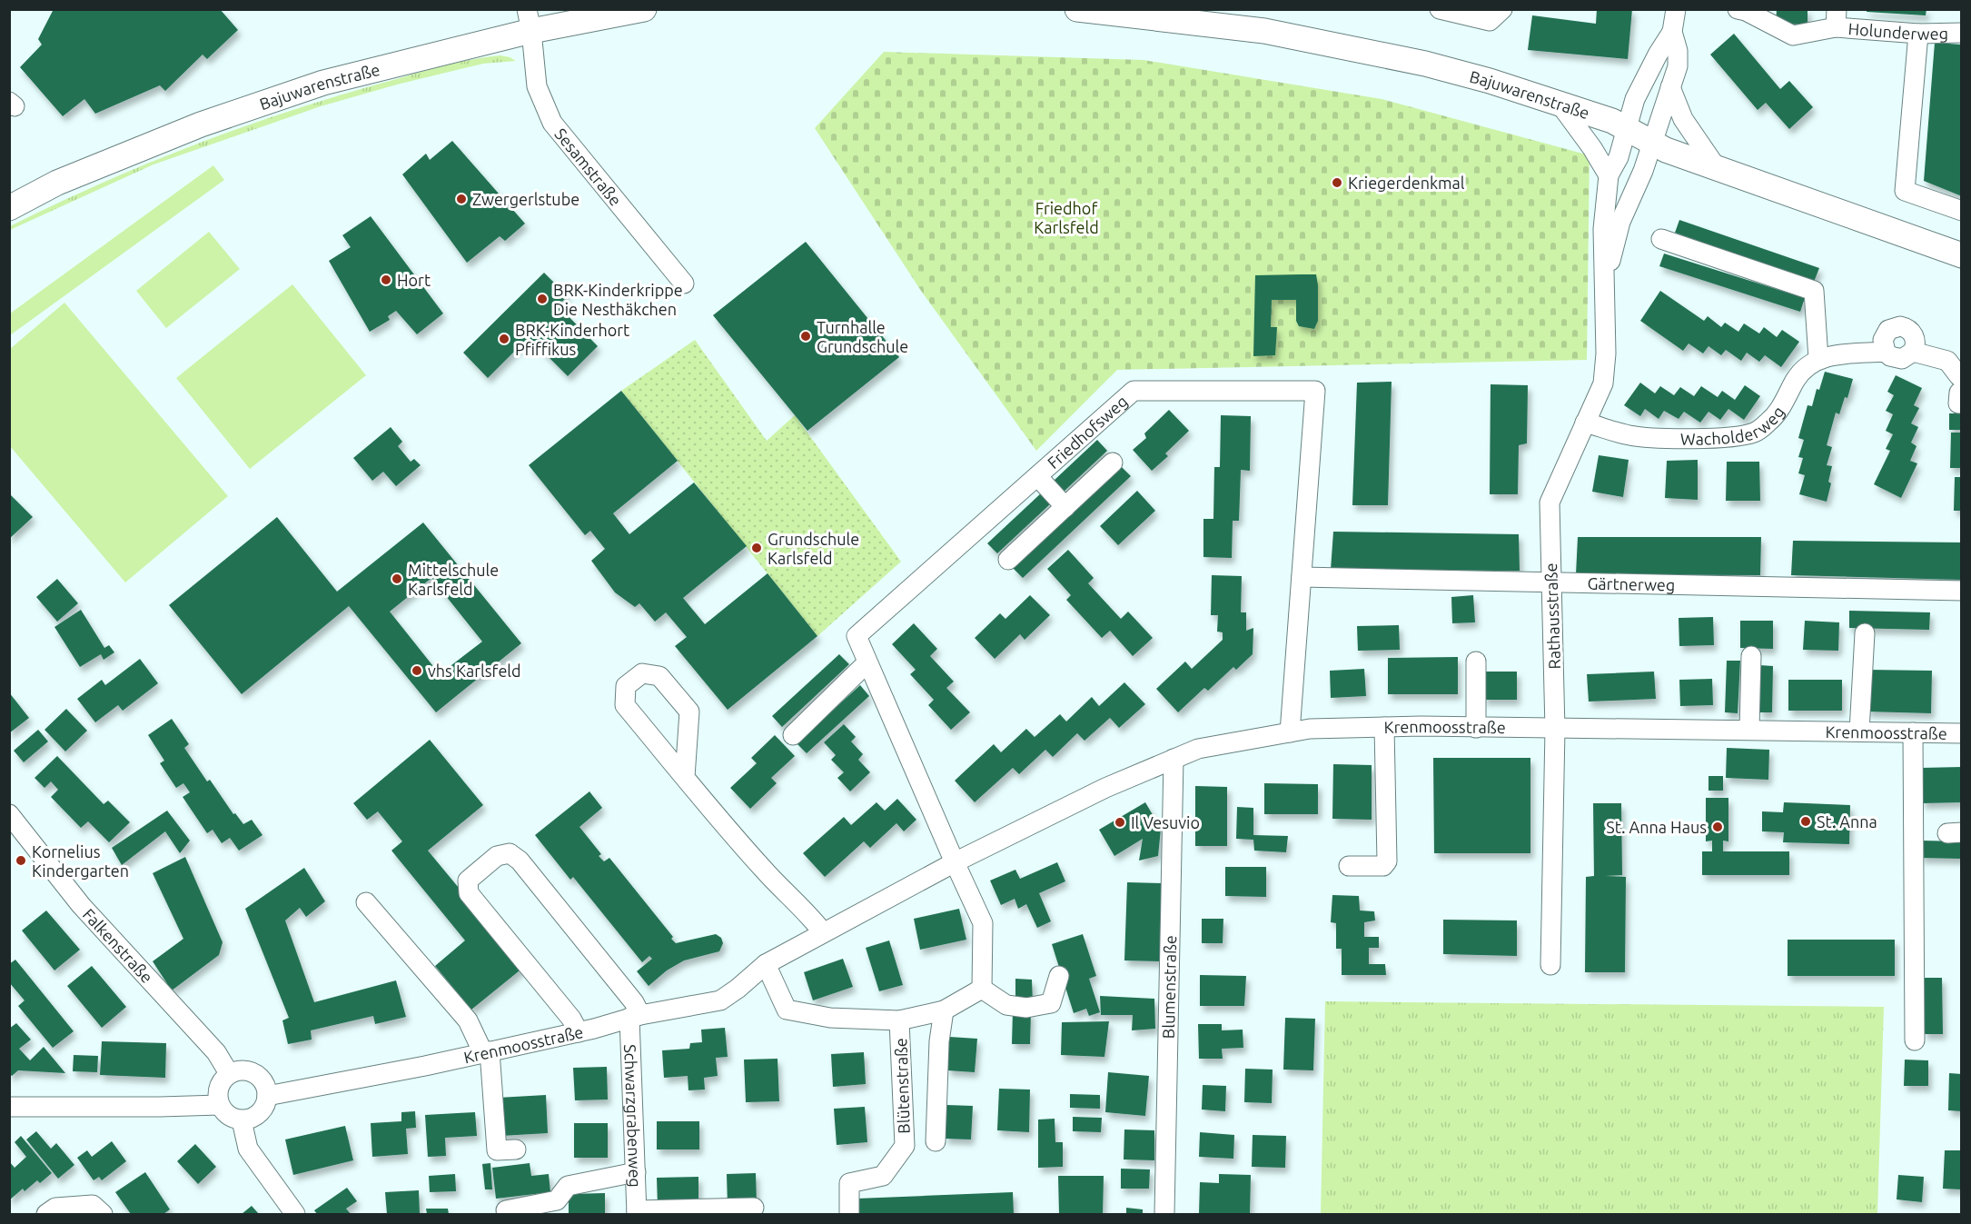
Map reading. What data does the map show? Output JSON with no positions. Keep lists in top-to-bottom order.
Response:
{
  "streets": {
    "main road": ["Bajuwarenstraße"],
    "street": [
      "Holunderweg",
      "Sesamstraße",
      "Wacholderweg",
      "Friedhofsweg",
      "Gärtnerweg",
      "Rathausstraße",
      "Krenmoosstraße",
      "Falkenstraße",
      "Blumenstraße",
      "Blütenstraße",
      "Schwarzgrabenweg"
    ]
  },
  "crossings": [
    ["Bajuwarenstraße", "Sesamstraße"],
    ["Bajuwarenstraße", "Rathausstraße"],
    ["Wacholderweg", "Rathausstraße"],
    ["Friedhofsweg", "Gärtnerweg"],
    ["Friedhofsweg", "Krenmoosstraße"],
    ["Gärtnerweg", "Rathausstraße"],
    ["Rathausstraße", "Krenmoosstraße"],
    ["Krenmoosstraße", "Falkenstraße"],
    ["Krenmoosstraße", "Blumenstraße"],
    ["Krenmoosstraße", "Schwarzgrabenweg"]
  ],
  "parks": ["Friedhof Karlsfeld"],
  "places": [
    "Kriegerdenkmal",
    "Zwergerlstube",
    "Hort",
    "BRK-Kinderkrippe Die Nesthäkchen",
    "Turnhalle Grundschule",
    "BRK-Kinderhort Pfiffikus",
    "Grundschule Karlsfeld",
    "Mittelschule Karlsfeld",
    "vhs Karlsfeld",
    "St. Anna",
    "Il Vesuvio",
    "St. Anna Haus",
    "Kornelius Kindergarten"
  ]
}
